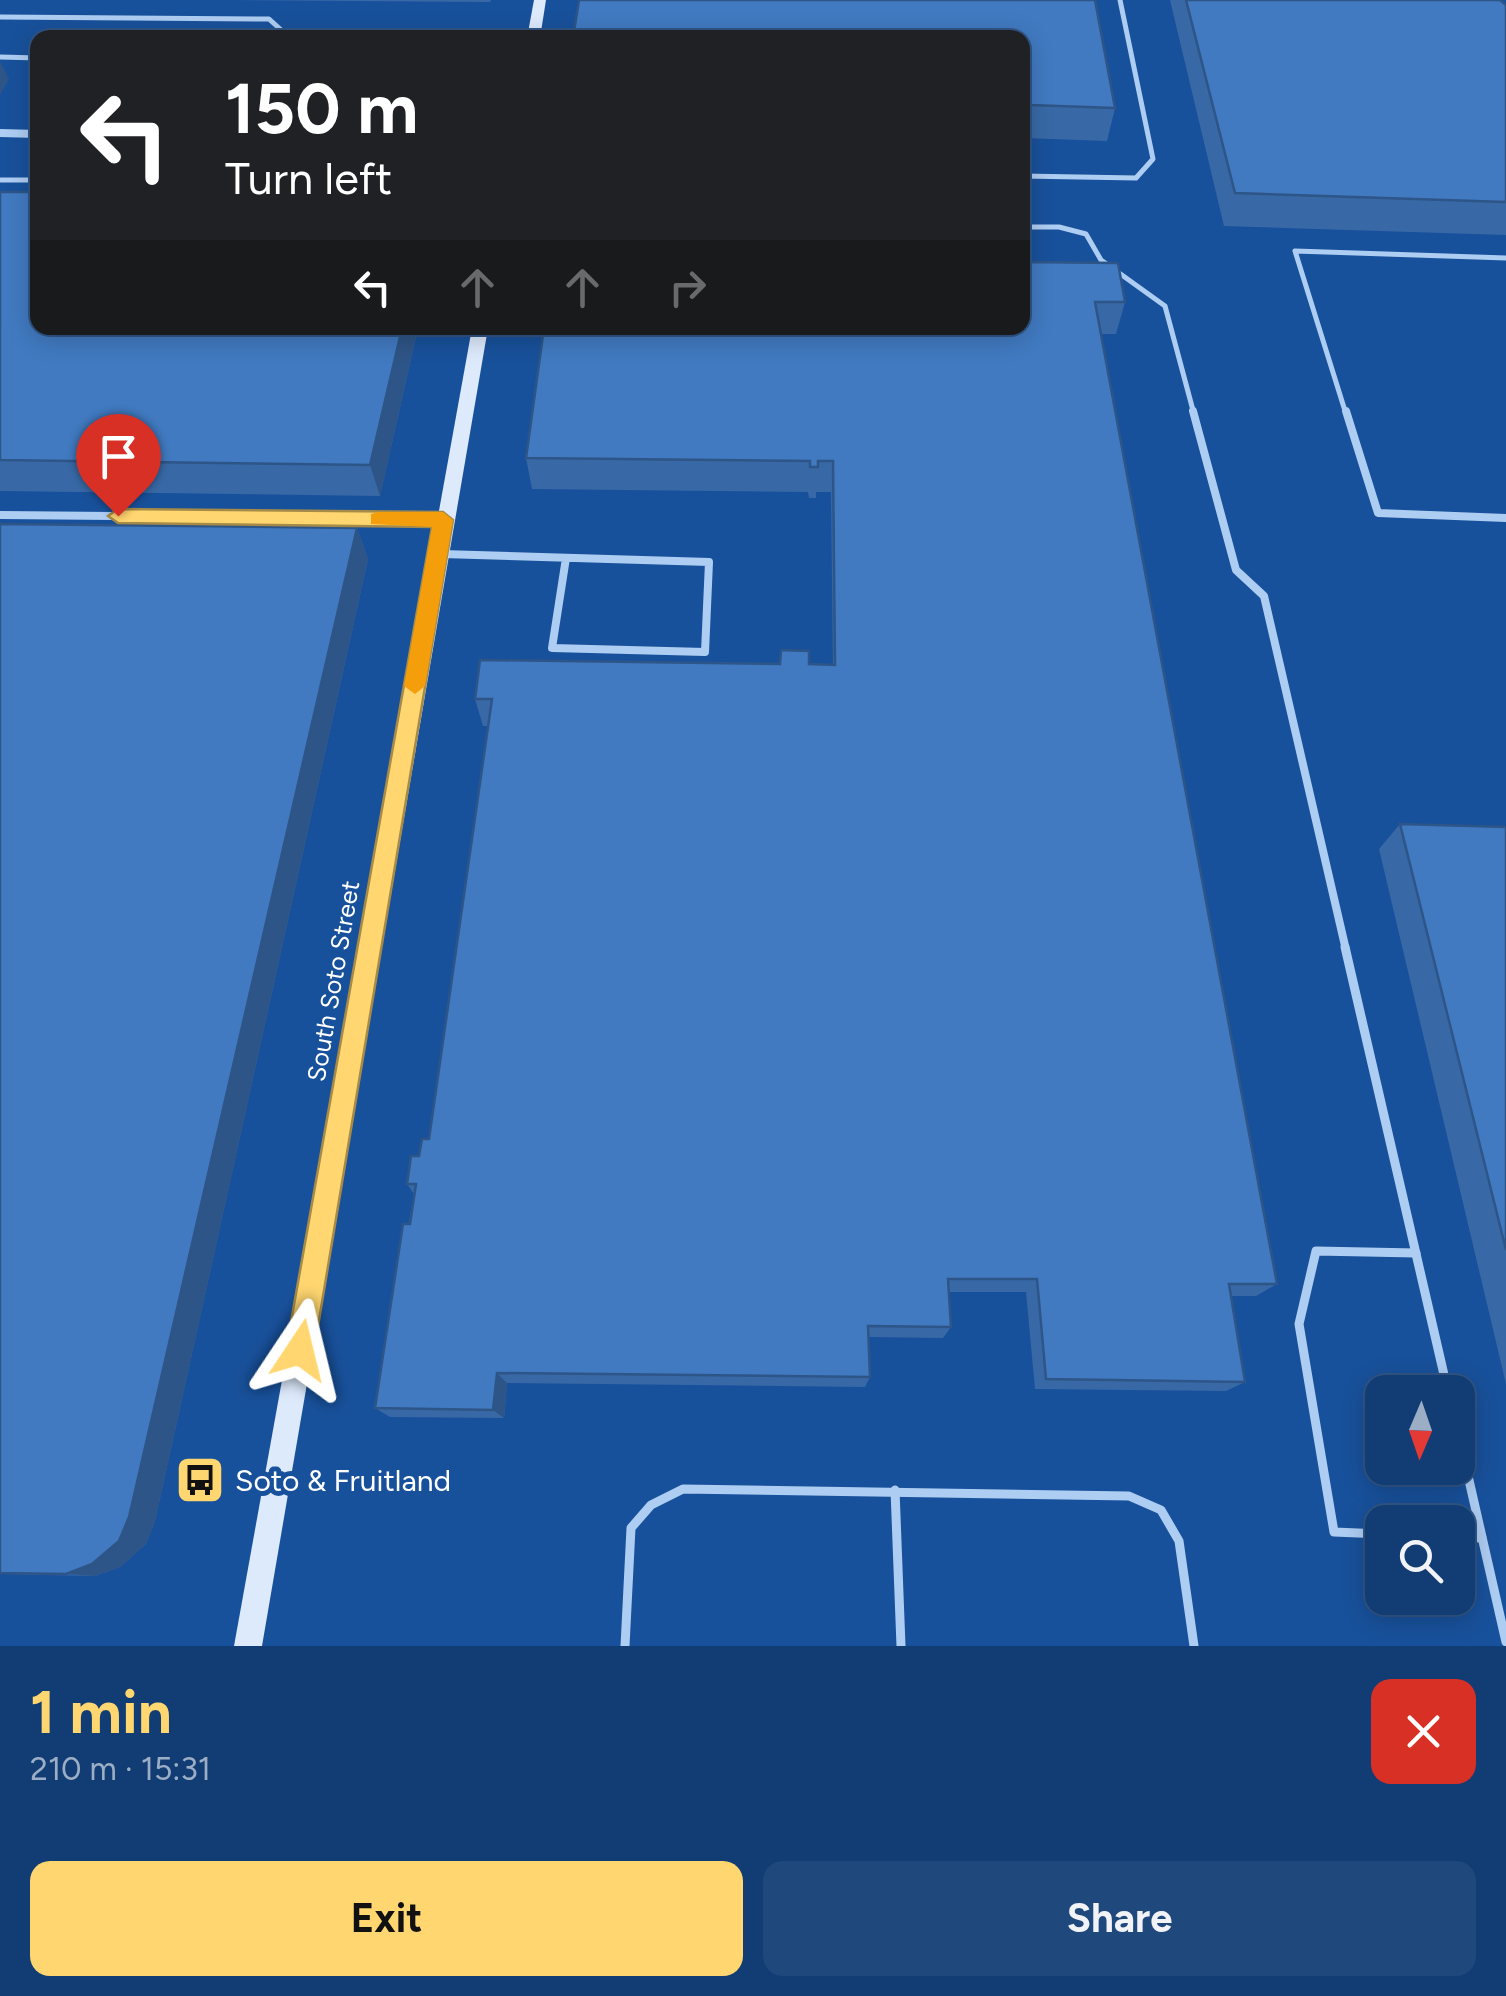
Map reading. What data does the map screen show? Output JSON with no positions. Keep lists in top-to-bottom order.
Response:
{
  "streets": {
    "main road": ["South Soto Street"]
  },
  "places": {
    "bus stop": ["Soto & Fruitland"]
  },
  "north": "bottom",
  "page": {
    "turn": ["150 m", "Turn left"],
    "heading": ["1 min", "210 m · 15:31"],
    "buttons": ["Exit", "Share"]
  }
}
